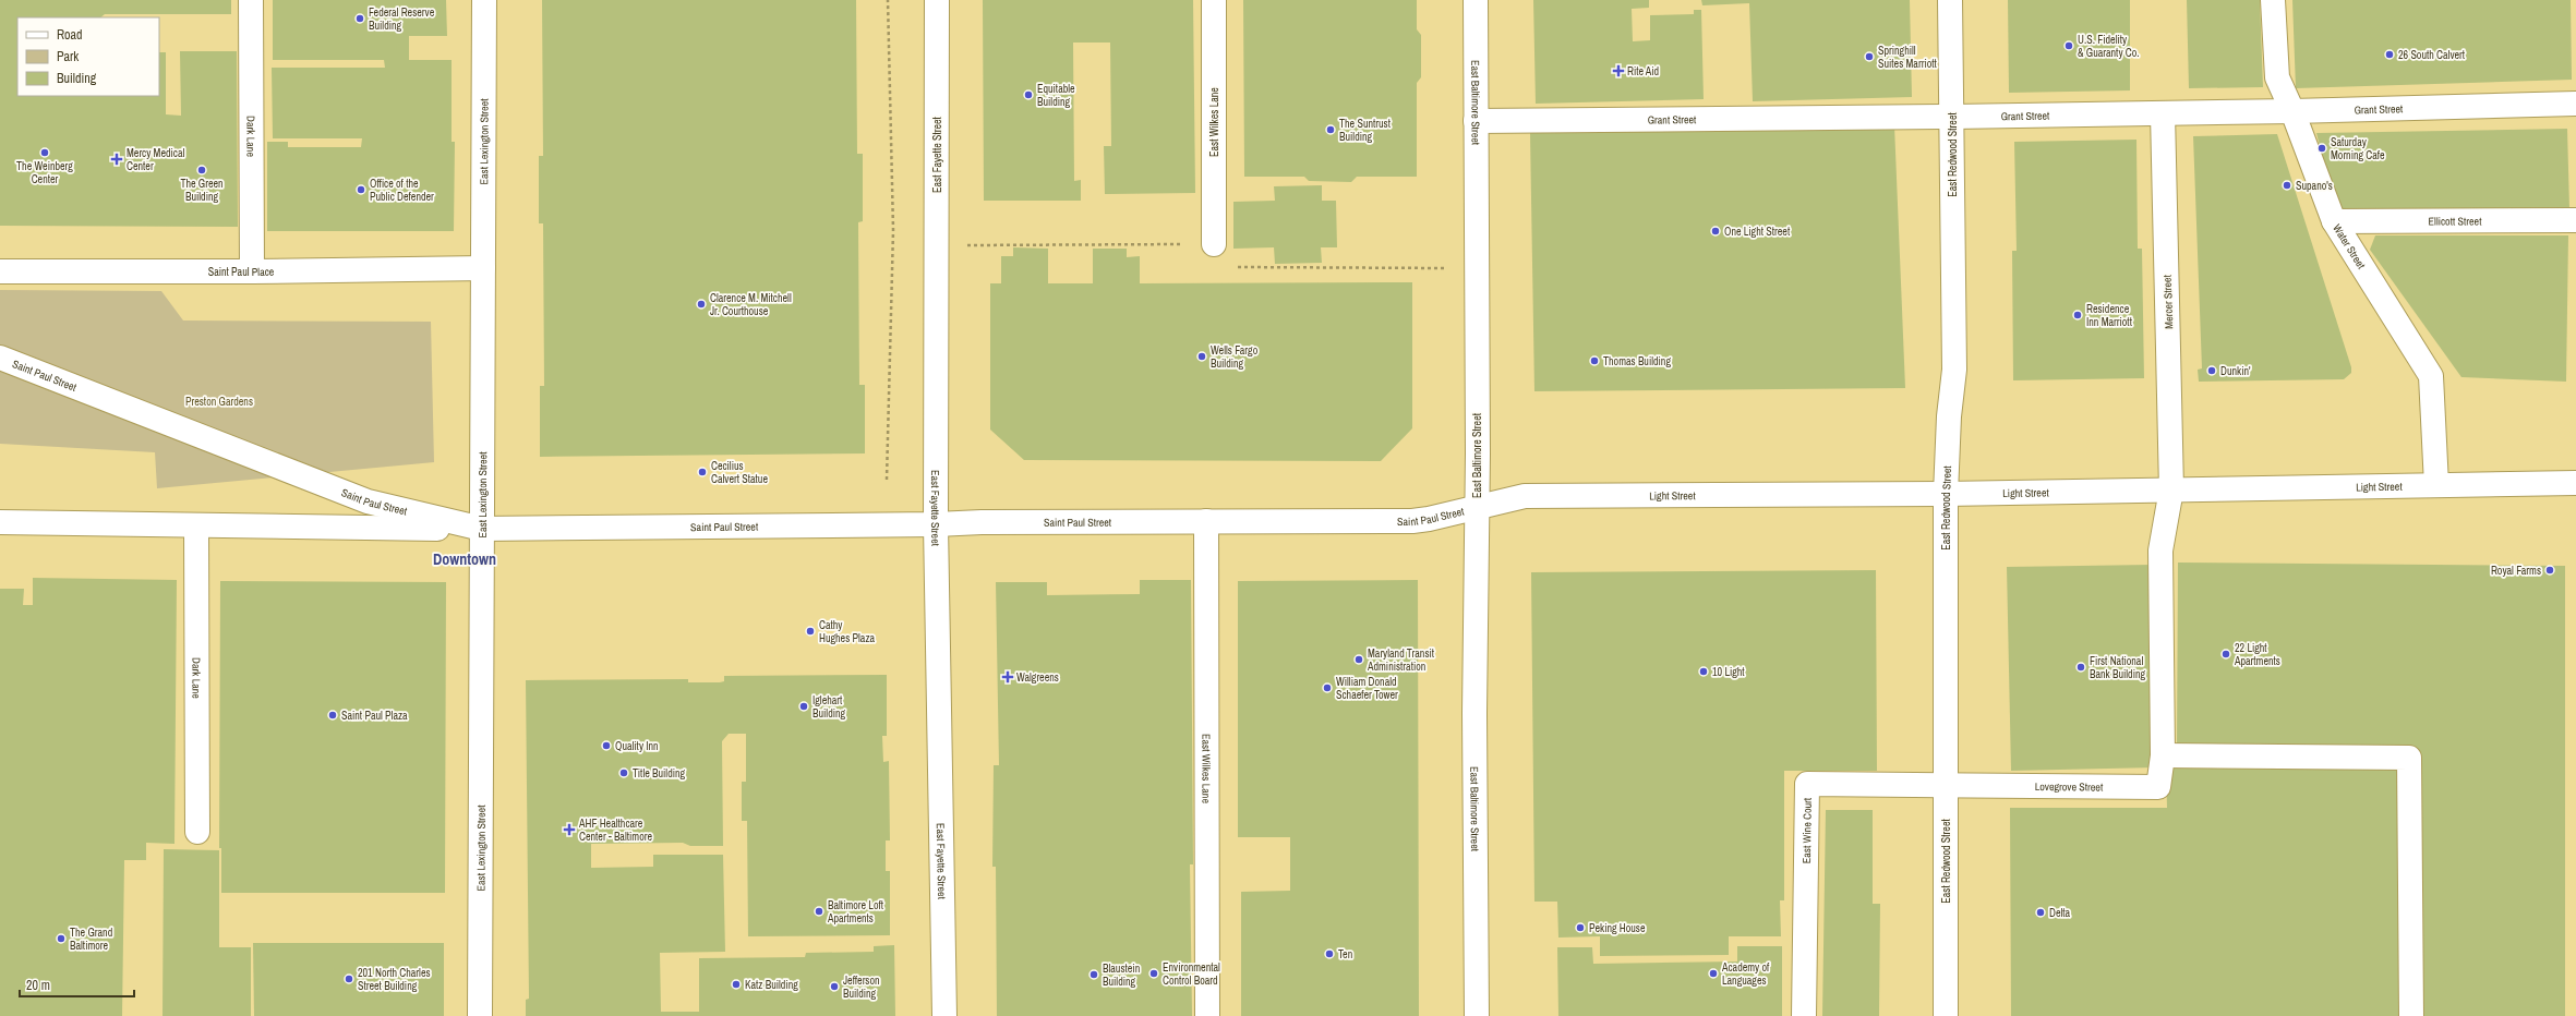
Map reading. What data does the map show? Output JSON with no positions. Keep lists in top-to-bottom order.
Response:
{
  "streets": {
    "main road": [
      "East Baltimore Street",
      "Grant Street",
      "East Wilkes Lane",
      "Dark Lane",
      "East Lexington Street",
      "East Fayette Street",
      "East Redwood Street",
      "Ellicott Street",
      "Water Street",
      "Saint Paul Place",
      "Mercer Street",
      "Saint Paul Street",
      "Light Street",
      "Lovegrove Street",
      "East Wine Court"
    ]
  },
  "crossings": [
    ["East Baltimore Street", "Grant Street"],
    ["East Baltimore Street", "Saint Paul Street"],
    ["East Baltimore Street", "Light Street"],
    ["Grant Street", "East Redwood Street"],
    ["Grant Street", "Water Street"],
    ["Grant Street", "Mercer Street"],
    ["East Wilkes Lane", "Saint Paul Street"],
    ["Dark Lane", "Saint Paul Place"],
    ["East Lexington Street", "Saint Paul Place"],
    ["East Lexington Street", "Saint Paul Street"],
    ["East Fayette Street", "Saint Paul Street"],
    ["East Redwood Street", "Light Street"],
    ["East Redwood Street", "Lovegrove Street"],
    ["East Redwood Street", "East Wine Court"],
    ["Ellicott Street", "Water Street"],
    ["Water Street", "Light Street"],
    ["Mercer Street", "Light Street"],
    ["Mercer Street", "Lovegrove Street"],
    ["Saint Paul Street", "Light Street"],
    ["Lovegrove Street", "East Wine Court"]
  ],
  "districts": ["Downtown"],
  "parks": ["Preston Gardens"],
  "places": {
    "other": [
      "Federal Reserve Building",
      "U.S. Fidelity & Guaranty Co.",
      "26 South Calvert",
      "Springhill Suites Marriott",
      "Equitable Building",
      "The Suntrust Building",
      "Saturday Morning Cafe",
      "The Weinberg Center",
      "The Green Building",
      "Supano's",
      "Office of the Public Defender",
      "One Light Street",
      "Clarence M. Mitchell Jr. Courthouse",
      "Residence Inn Marriott",
      "Wells Fargo Building",
      "Thomas Building",
      "Dunkin'",
      "Cecilius Calvert Statue",
      "Royal Farms",
      "Cathy Hughes Plaza",
      "22 Light Apartments",
      "Maryland Transit Administration",
      "First National Bank Building",
      "10 Light",
      "William Donald Schaefer Tower",
      "Iglehart Building",
      "Saint Paul Plaza",
      "Quality Inn",
      "Title Building",
      "Baltimore Loft Apartments",
      "Delta",
      "Peking House",
      "The Grand Baltimore",
      "Ten",
      "Environmental Control Board",
      "Academy of Languages",
      "Blaustein Building",
      "201 North Charles Street Building",
      "Katz Building",
      "Jefferson Building"
    ],
    "health": [
      "Rite Aid",
      "Mercy Medical Center",
      "Walgreens",
      "AHF Healthcare Center - Baltimore"
    ]
  },
  "legend": ["Road", "Park", "Building"],
  "scale_bar": "20 m"
}
